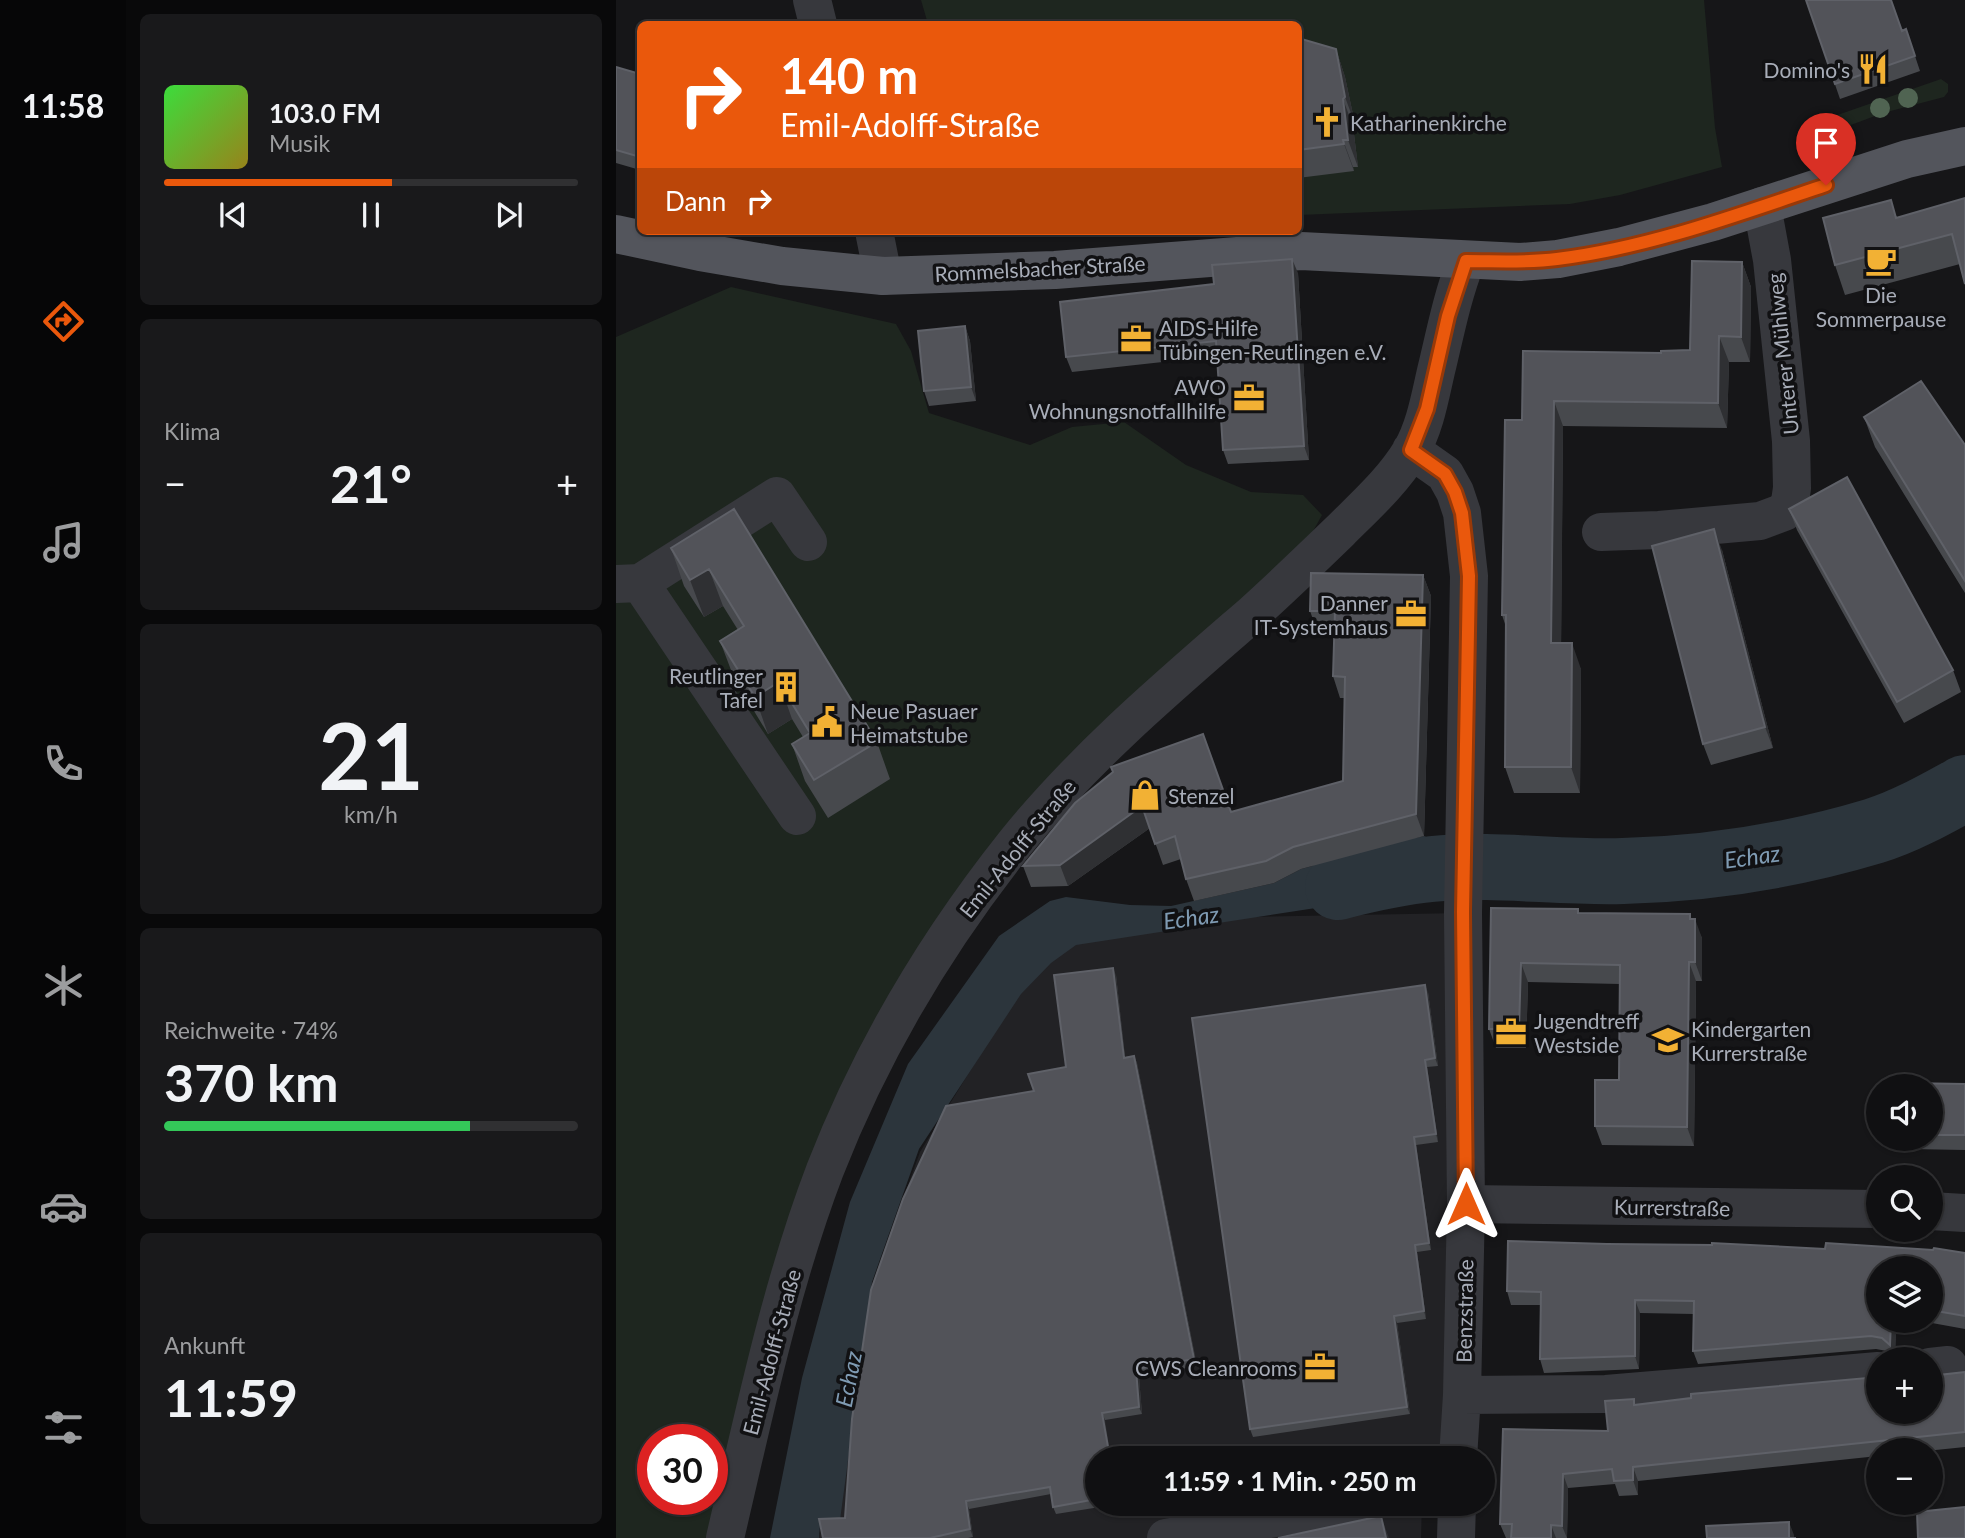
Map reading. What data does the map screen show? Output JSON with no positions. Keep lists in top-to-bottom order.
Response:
{
  "streets": {
    "main road": ["Rommelsbacher Straße"],
    "street": [
      "Unterer Mühlweg",
      "Emil-Adolff-Straße",
      "Kurrerstraße",
      "Benzstraße"
    ]
  },
  "crossings": [
    ["Rommelsbacher Straße", "Unterer Mühlweg"],
    ["Rommelsbacher Straße", "Emil-Adolff-Straße"],
    ["Emil-Adolff-Straße", "Benzstraße"],
    ["Kurrerstraße", "Benzstraße"]
  ],
  "water": ["Echaz"],
  "places": {
    "restaurant": ["Domino's"],
    "church": ["Katharinenkirche"],
    "cafe": ["Die Sommerpause"],
    "office": [
      "AIDS-Hilfe Tübingen-Reutlingen e.V.",
      "AWO Wohnungsnotfallhilfe",
      "Danner IT-Systemhaus",
      "Jugendtreff Westside",
      "CWS Cleanrooms"
    ],
    "building": ["Reutlinger Tafel"],
    "public building": ["Neue Pasuaer Heimatstube"],
    "shop": ["Stenzel"],
    "school or university": ["Kindergarten Kurrerstraße"]
  },
  "page": {
    "tabs": "11:58",
    "turn": ["140 m", "Emil-Adolff-Straße"],
    "song": ["103.0 FM", "Musik"],
    "then": "Dann",
    "tile": [
      "Klima",
      ["21", "km/h"],
      ["Reichweite · 74%", "370 km"],
      ["Ankunft", "11:59"]
    ],
    "heat": ["−", "21°", "+"],
    "map_buttons": ["+", "−"],
    "limit": "30",
    "trip": "11:59 · 1 Min. · 250 m"
  }
}
